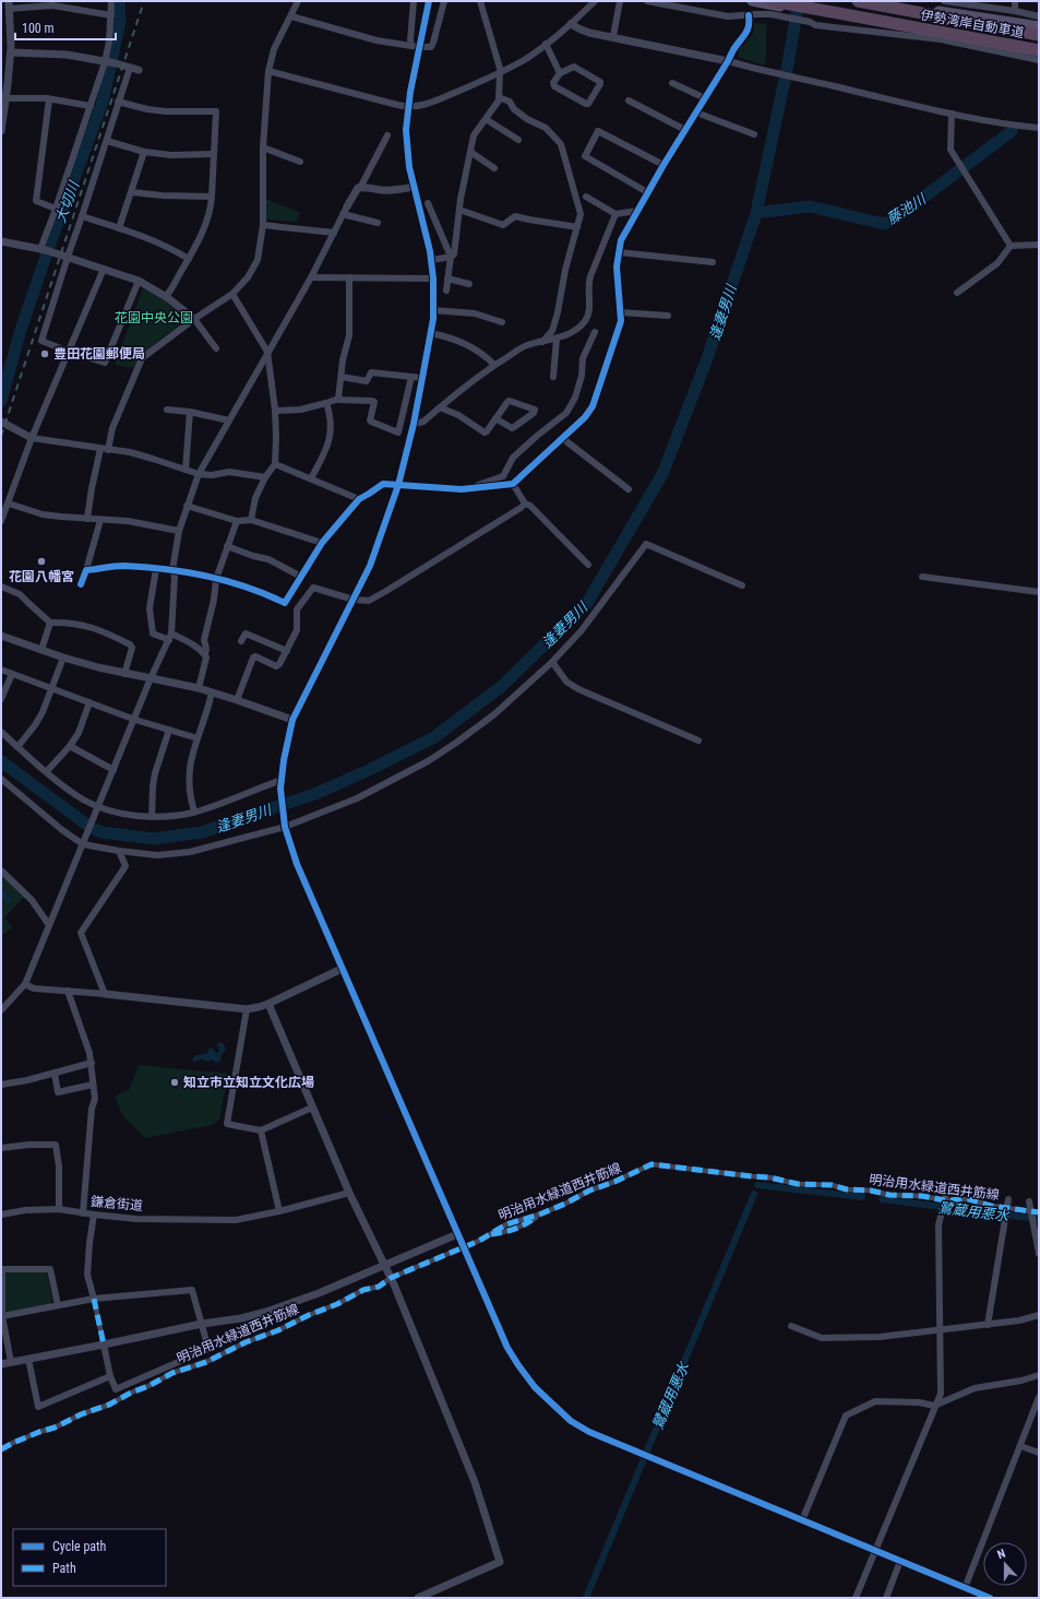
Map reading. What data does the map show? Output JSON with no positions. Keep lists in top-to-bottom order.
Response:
{
  "streets": {
    "highway": ["伊勢湾岸自動車道"],
    "street": ["明治用水緑道西井筋線", "鎌倉街道"]
  },
  "water": [
    "大切川",
    "藤池川",
    "逢妻男川",
    "鷺蔵用悪水"
  ],
  "parks": ["花園中央公園"],
  "places": ["豊田花園郵便局", "花園八幡宮", "知立市立知立文化広場"],
  "legend": ["Cycle path", "Path"],
  "scale_bar": "100 m",
  "north": "top"
}
